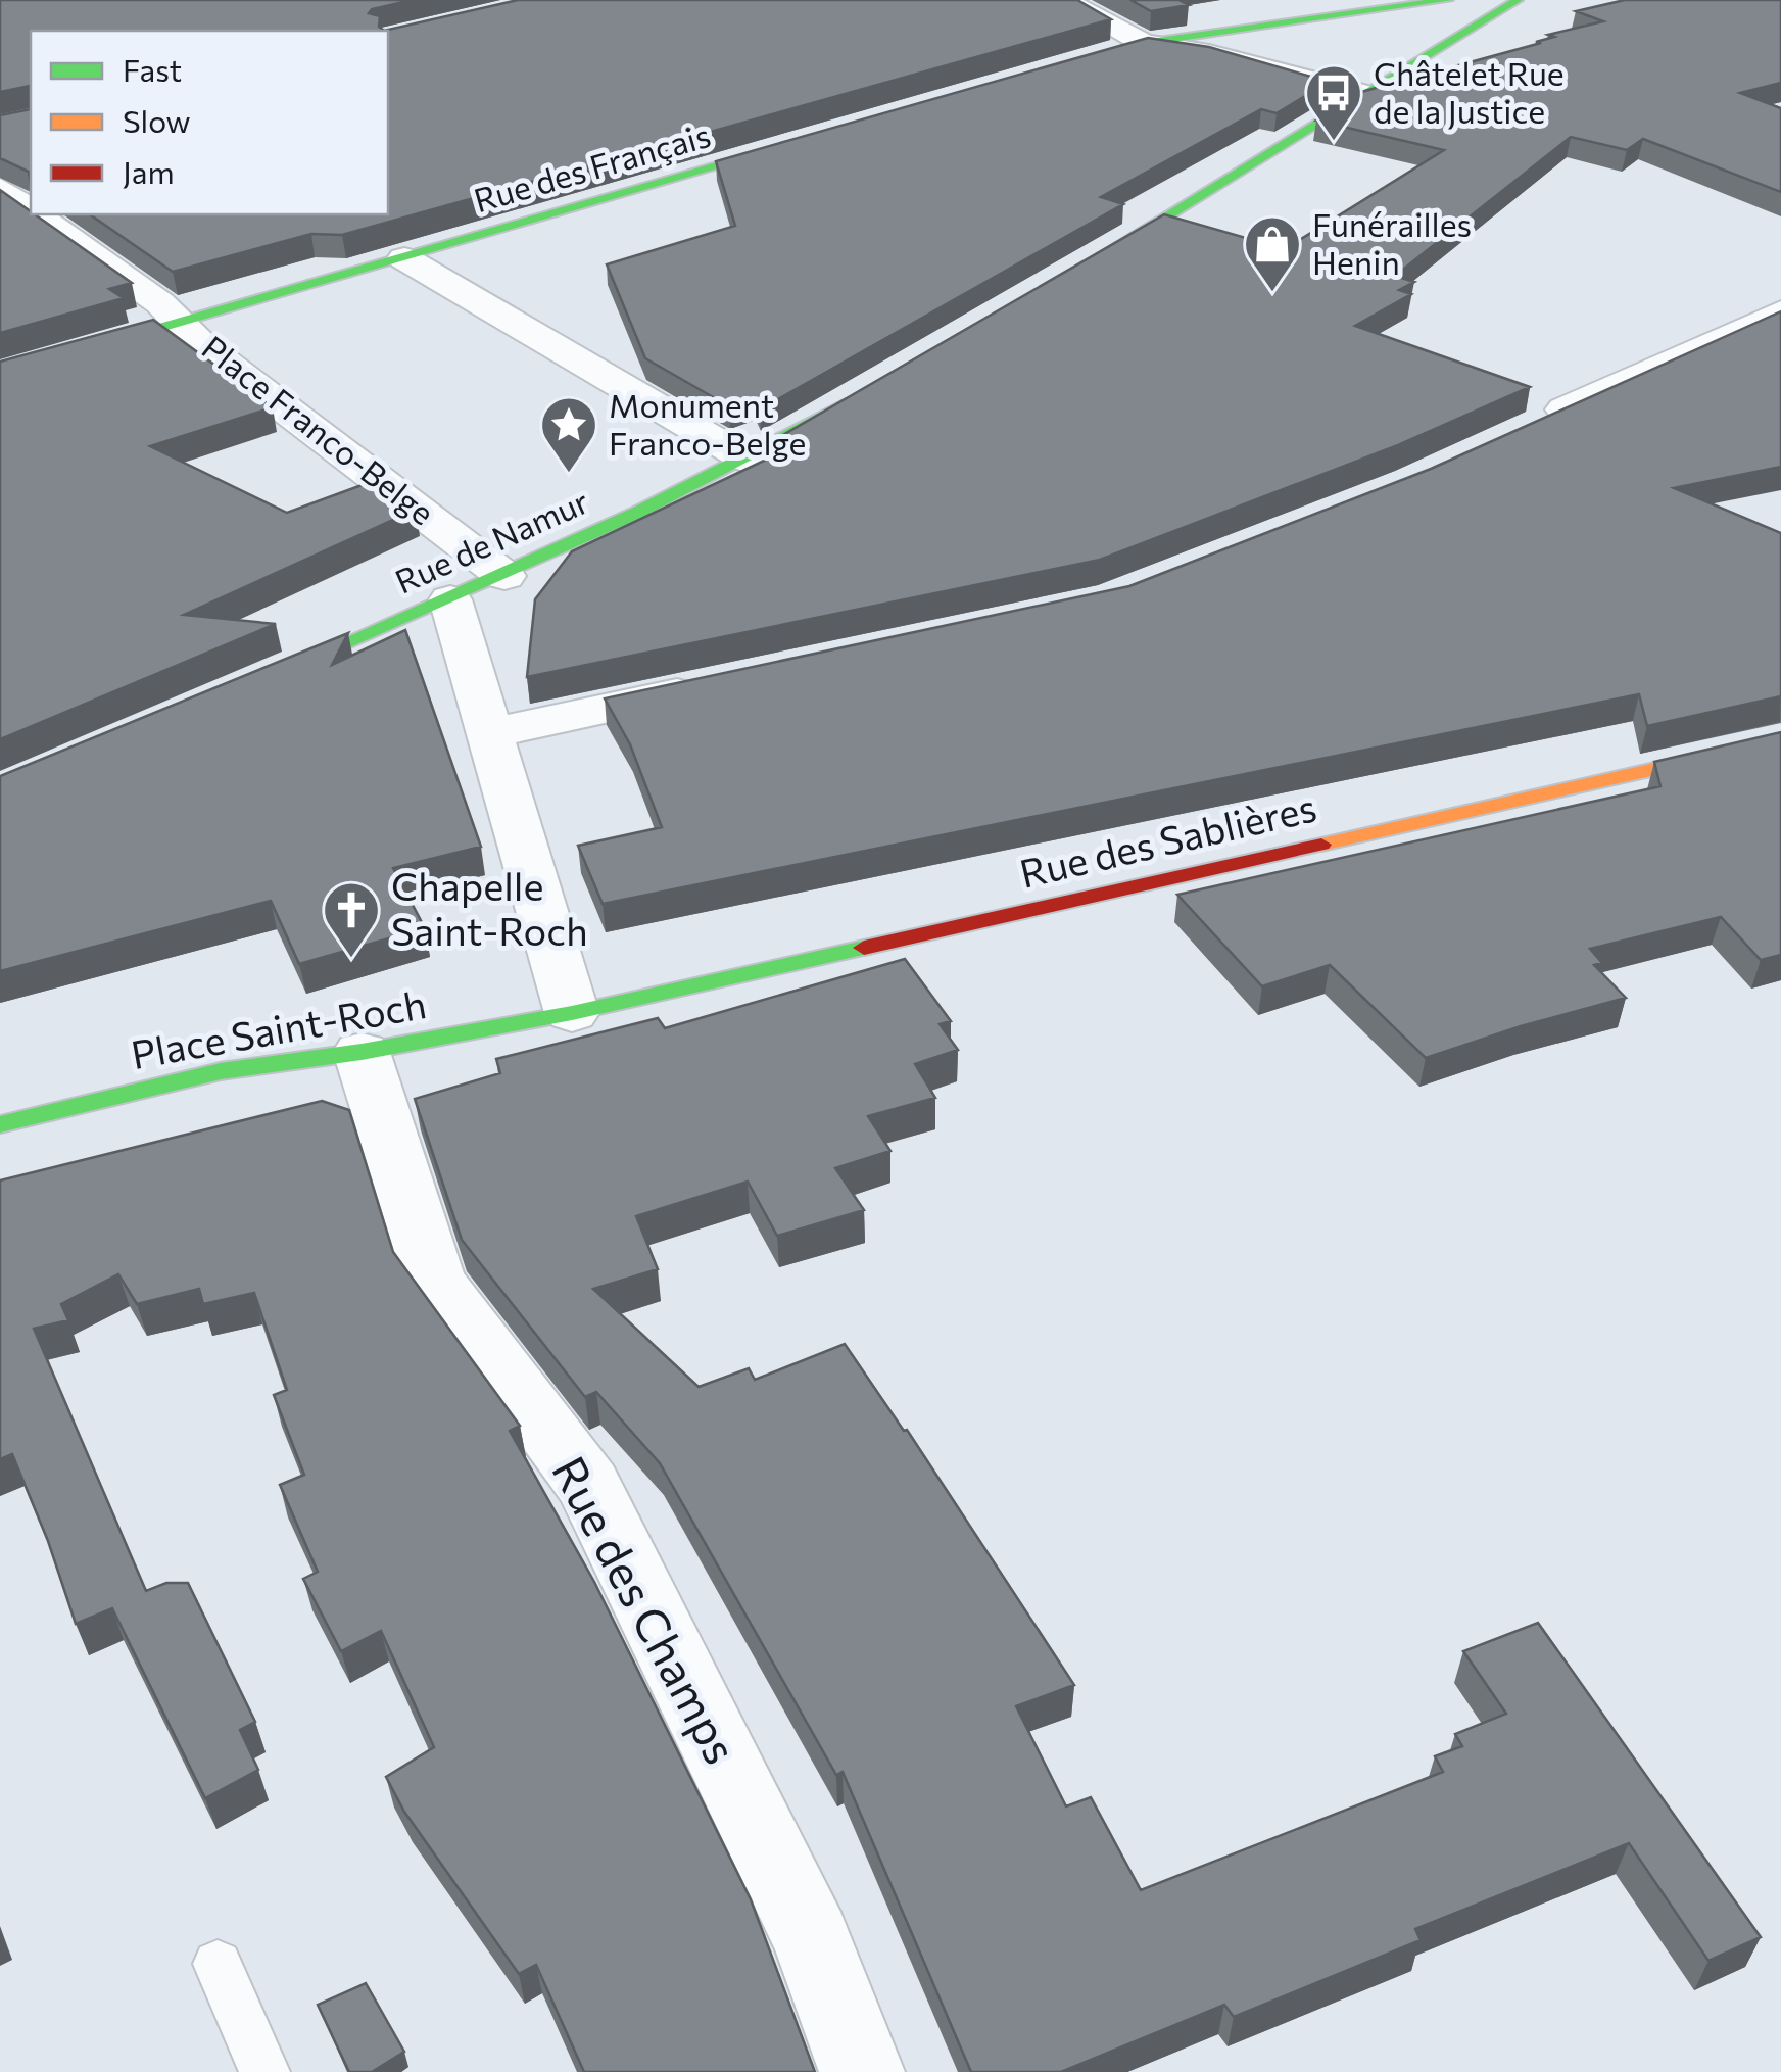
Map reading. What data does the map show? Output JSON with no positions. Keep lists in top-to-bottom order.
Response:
{
  "streets": {
    "main road": [
      "Rue des Français",
      "Rue de Namur",
      "Rue des Sablières",
      "Place Saint-Roch"
    ],
    "street": ["Place Franco-Belge", "Rue des Champs"]
  },
  "crossings": [
    ["Rue des Français", "Place Franco-Belge"],
    ["Place Franco-Belge", "Rue de Namur"],
    ["Rue des Sablières", "Place Saint-Roch"],
    ["Place Saint-Roch", "Rue des Champs"]
  ],
  "places": {
    "bus stop": ["Châtelet Rue de la Justice"],
    "shop": ["Funérailles Henin"],
    "place": ["Monument Franco-Belge"],
    "church": ["Chapelle Saint-Roch"]
  },
  "legend": ["Fast", "Slow", "Jam"]
}
